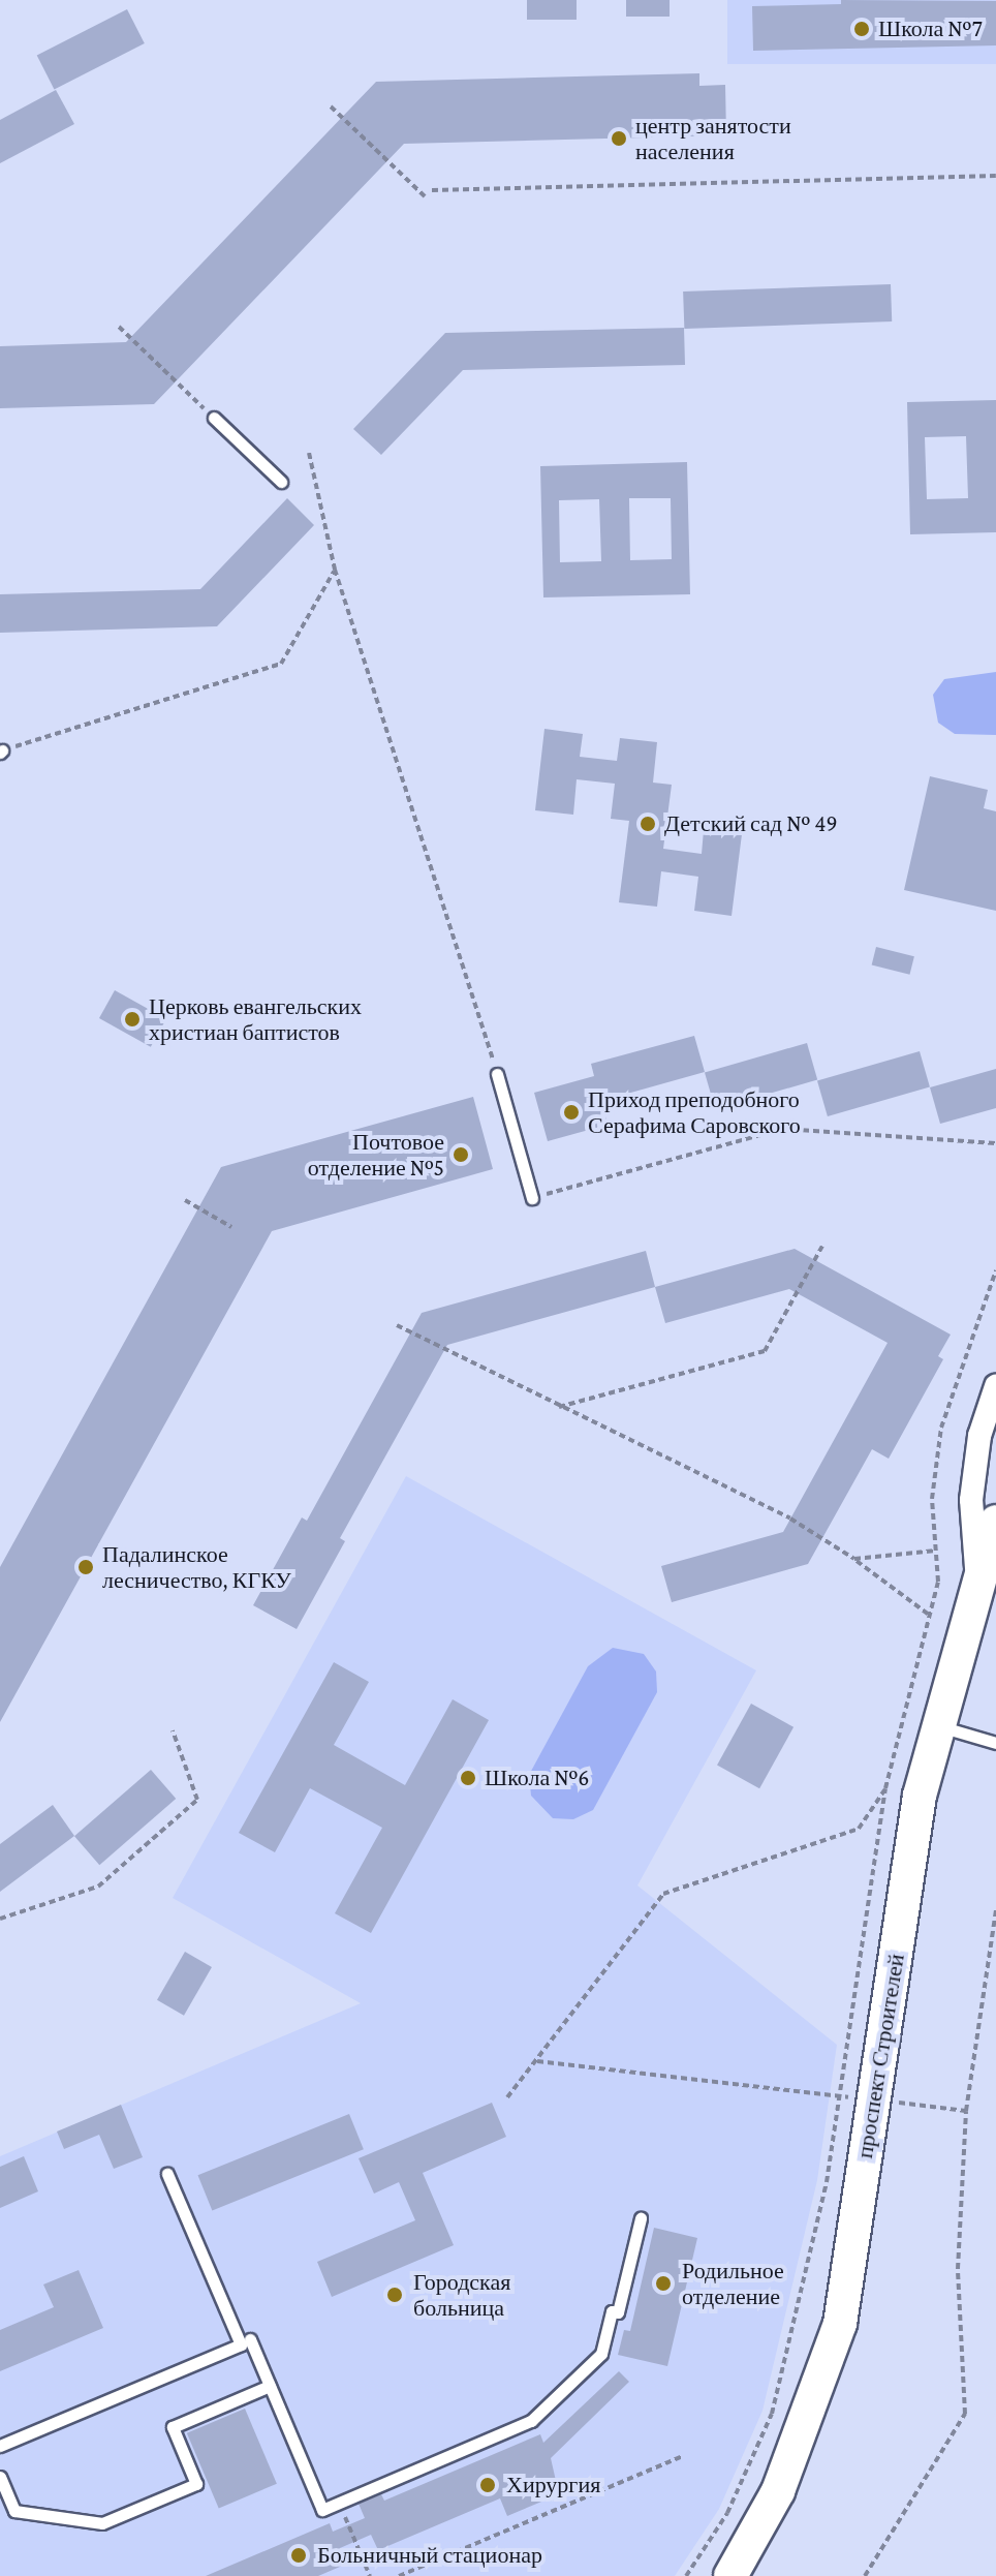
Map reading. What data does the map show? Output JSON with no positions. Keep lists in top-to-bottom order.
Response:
{
  "streets": {
    "street": ["проспект Строителей"]
  },
  "places": [
    "Школа №7",
    "центр занятости населения",
    "Детский сад № 49",
    "Церковь евангельских христиан баптистов",
    "Приход преподобного Серафима Саровского",
    "Почтовое отделение №5",
    "Падалинское лесничество, КГКУ",
    "Школа №6",
    "Родильное отделение",
    "Городская больница",
    "Хирургия",
    "Больничный стационар"
  ]
}
